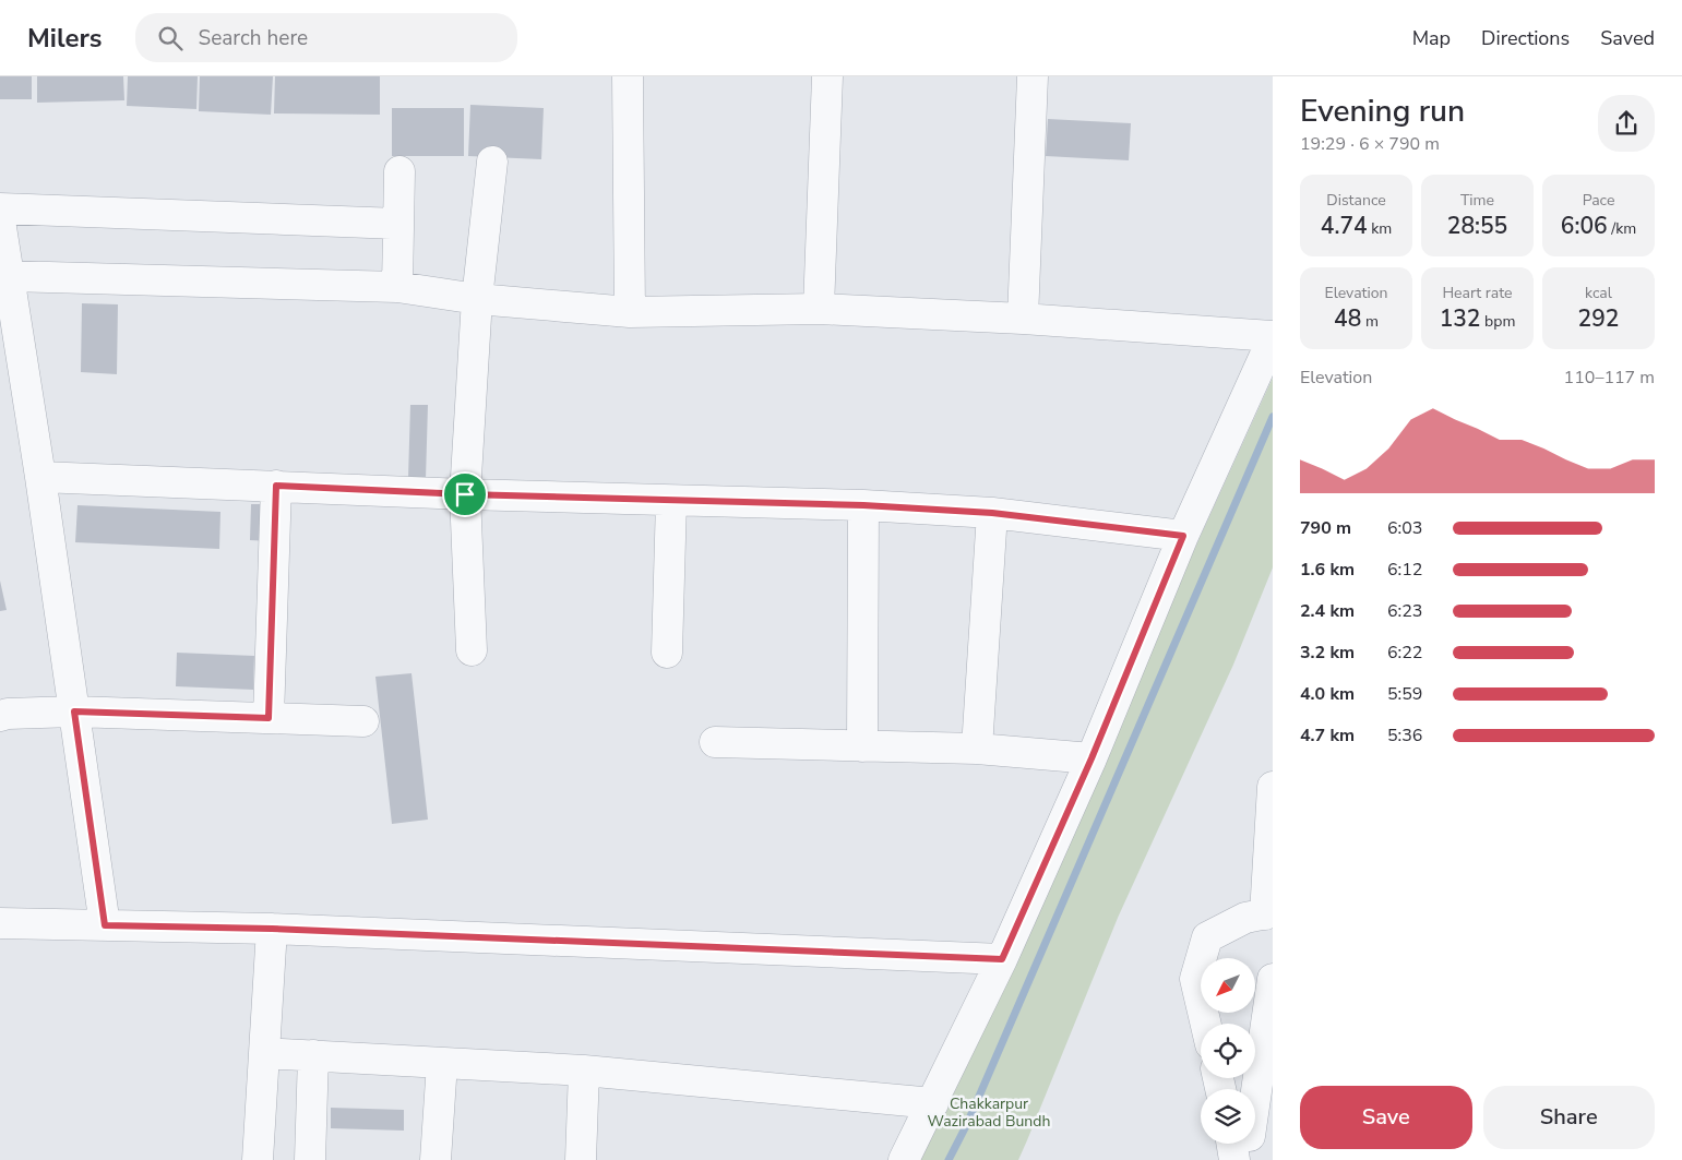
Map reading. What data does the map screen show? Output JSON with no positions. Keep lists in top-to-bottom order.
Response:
{
  "parks": ["Chakkarpur Wazirabad Bundh"],
  "north": "bottom left",
  "page": {
    "header": "Milers",
    "search": "Search here",
    "nav": ["Map", "Directions", "Saved"],
    "heading": ["Evening run", "19:29 · 6 × 790 m"],
    "stats": [
      ["Distance", "4.74 km"],
      ["Time", "28:55"],
      ["Pace", "6:06 /km"],
      ["Elevation", "48 m"],
      ["Heart rate", "132 bpm"],
      ["kcal", "292"]
    ],
    "chart": ["Elevation", "110–117 m"],
    "list": [
      {
        "name": "790 m",
        "note": "6:03"
      },
      {
        "name": "1.6 km",
        "note": "6:12"
      },
      {
        "name": "2.4 km",
        "note": "6:23"
      },
      {
        "name": "3.2 km",
        "note": "6:22"
      },
      {
        "name": "4.0 km",
        "note": "5:59"
      },
      {
        "name": "4.7 km",
        "note": "5:36"
      }
    ],
    "buttons": ["Save", "Share"]
  }
}
